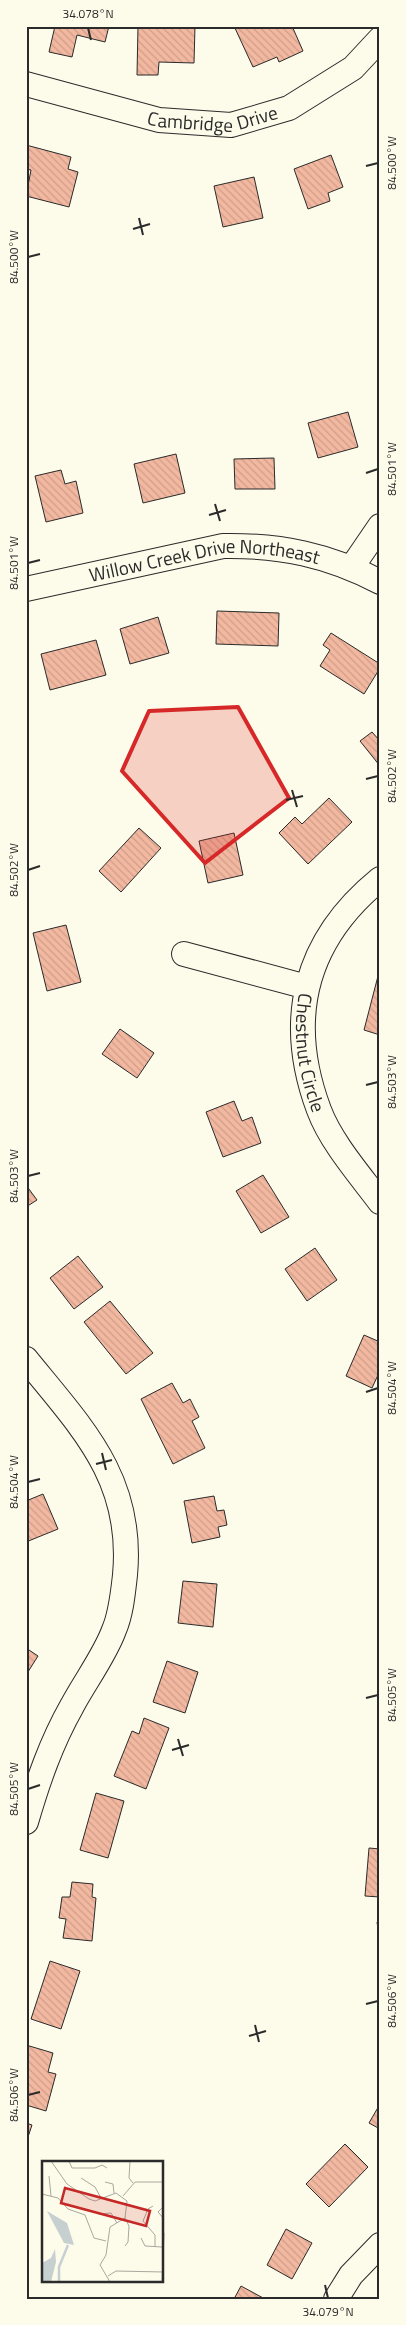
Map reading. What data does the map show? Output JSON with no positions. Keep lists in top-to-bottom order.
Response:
{
  "streets": {
    "street": ["Cambridge Drive", "Willow Creek Drive Northeast", "Chestnut Circle"]
  },
  "coordinates": [
    "34.078°N",
    "84.500°W",
    "84.501°W",
    "84.502°W",
    "84.503°W",
    "84.504°W",
    "84.505°W",
    "84.506°W",
    "34.079°N"
  ]
}
